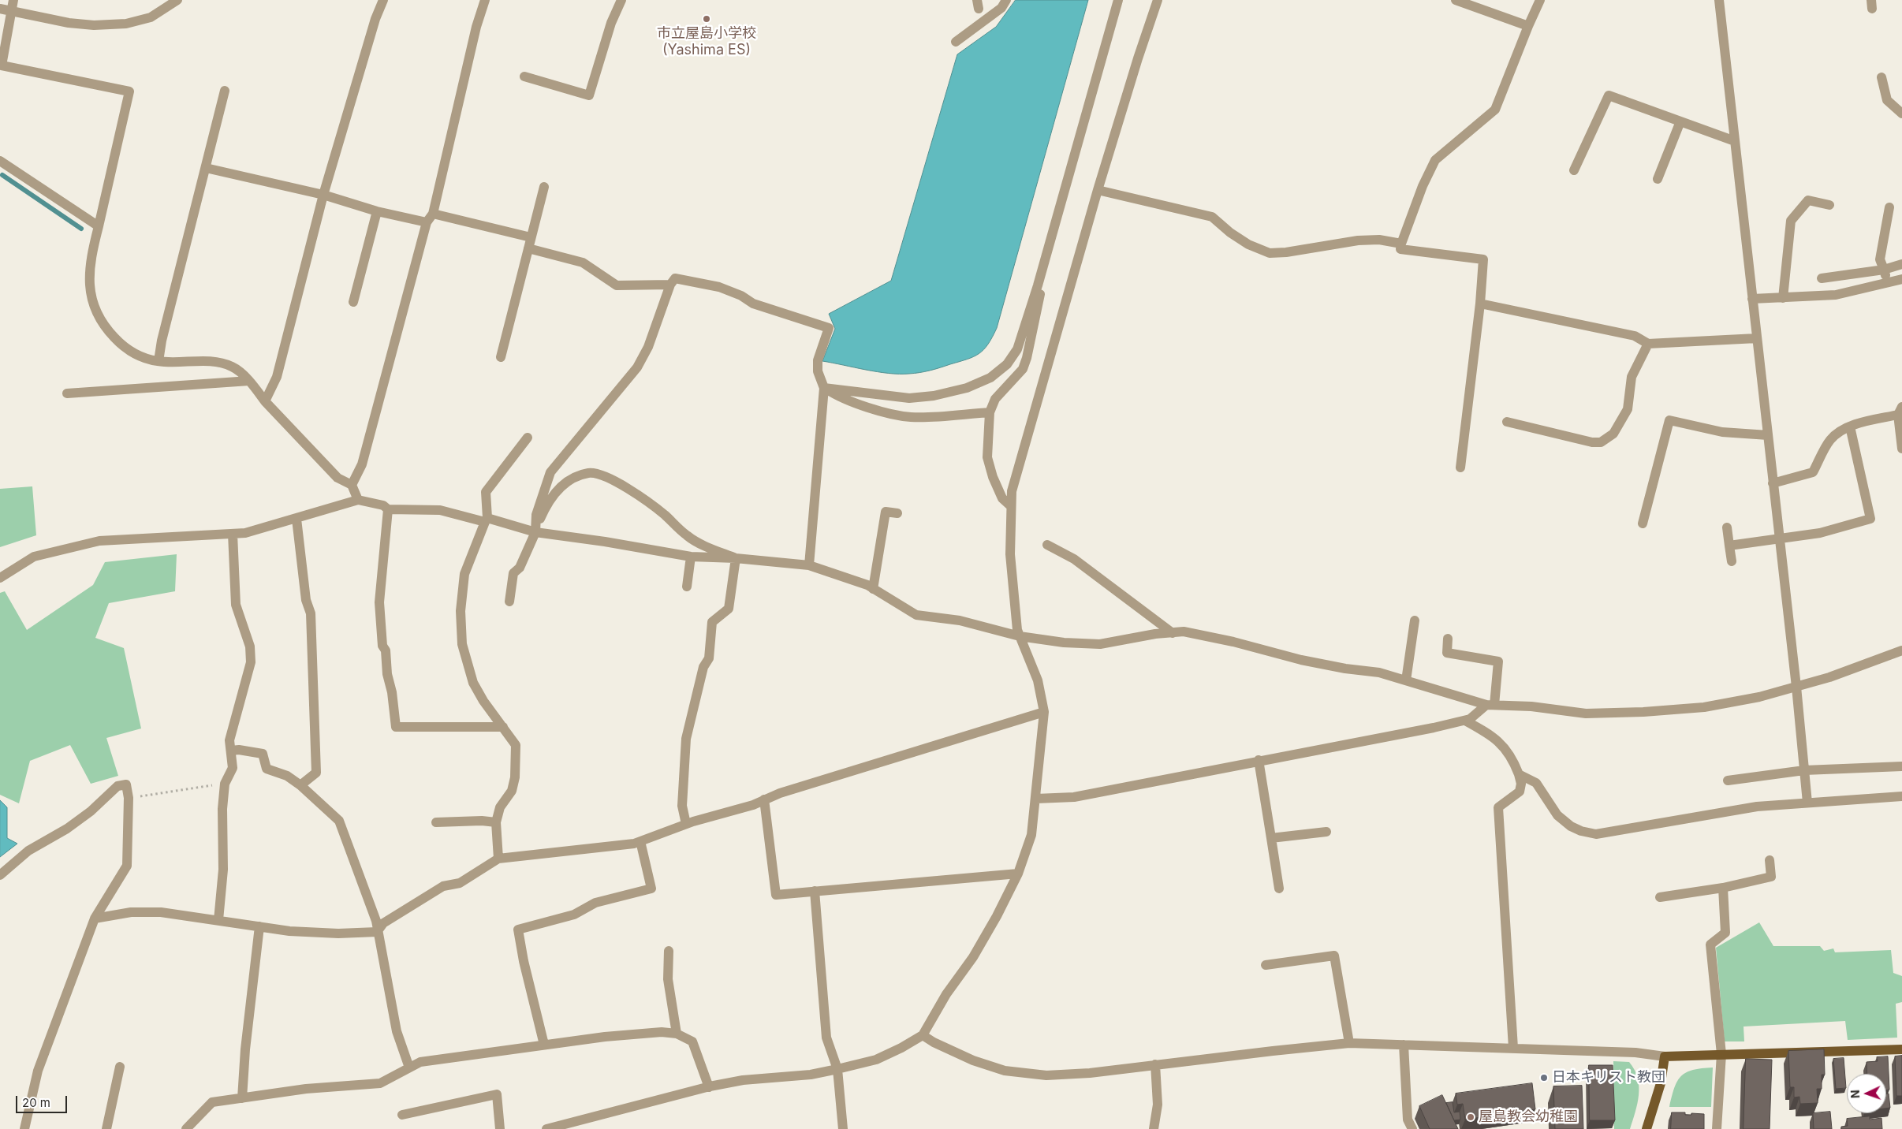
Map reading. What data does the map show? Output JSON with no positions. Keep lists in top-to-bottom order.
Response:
{
  "places": ["市立屋島小学校 (Yashima ES)", "日本キリスト教団", "屋島教会幼稚園"],
  "scale_bar": "20 m",
  "north": "left"
}
